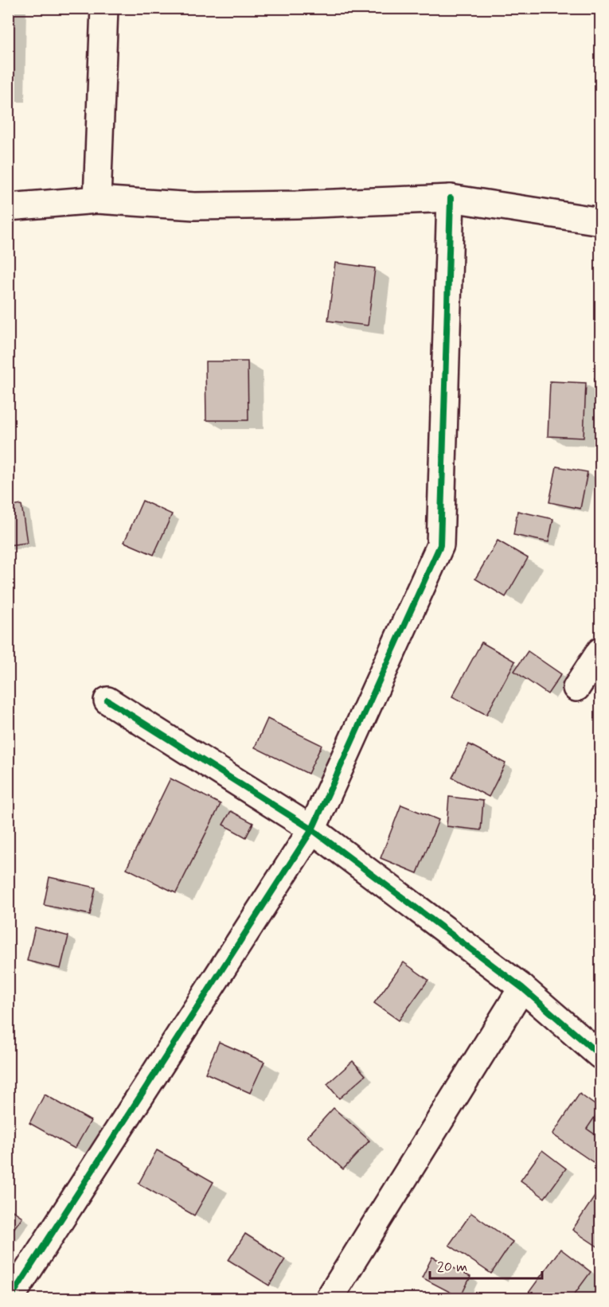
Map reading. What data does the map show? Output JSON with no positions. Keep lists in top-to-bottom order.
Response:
{
  "scale_bar": "20 m"
}
